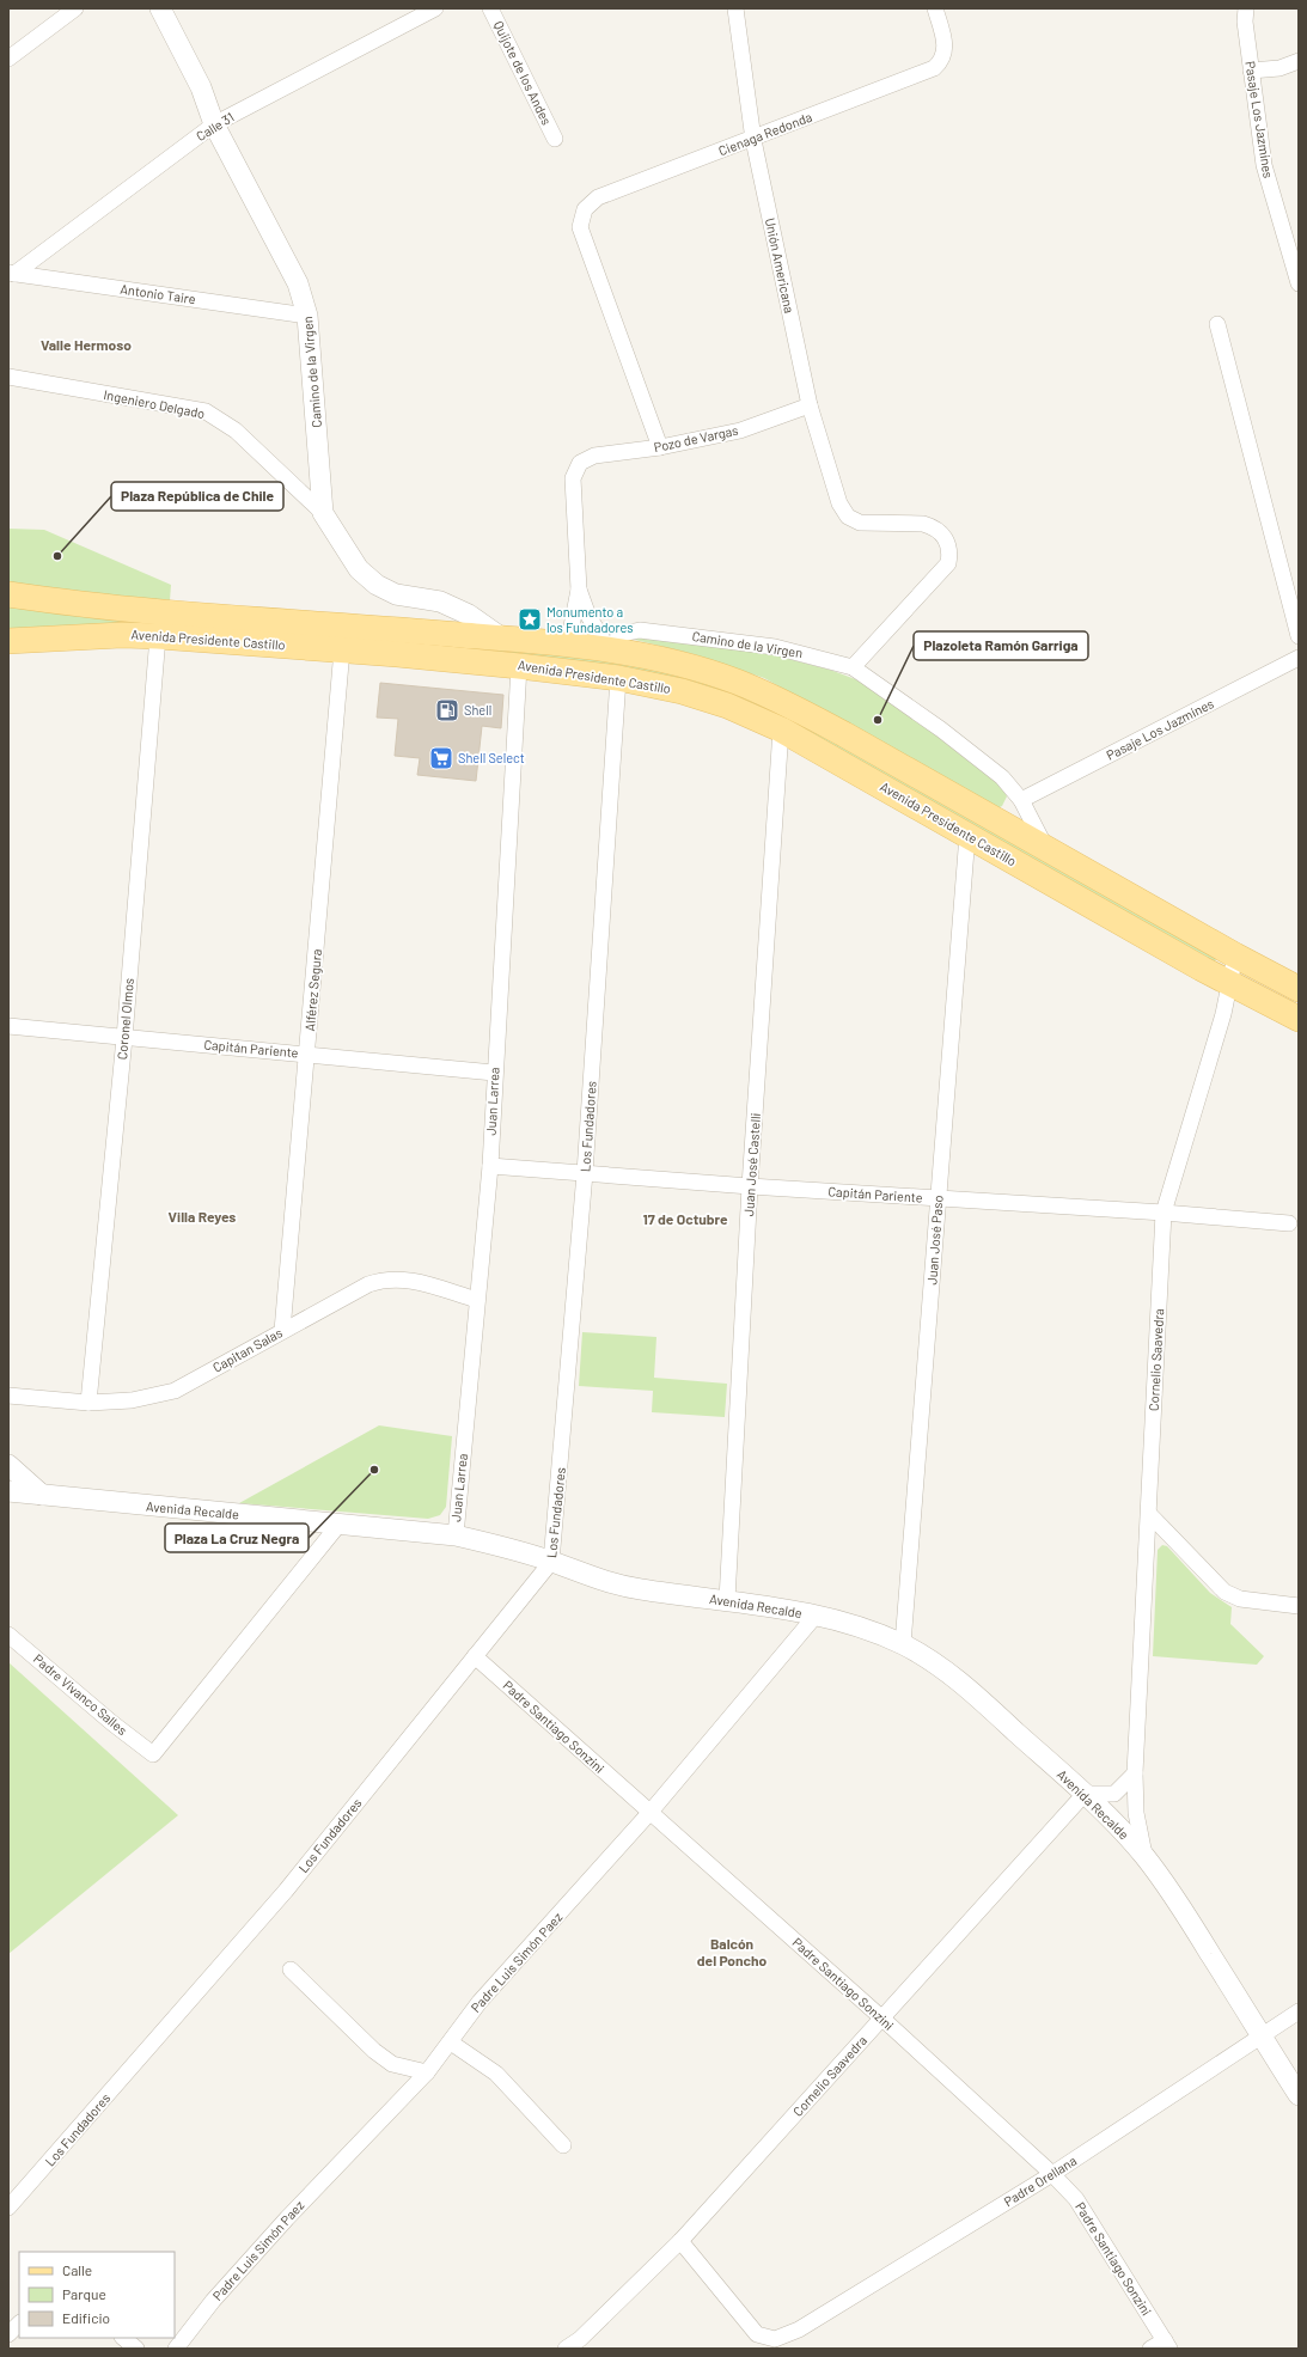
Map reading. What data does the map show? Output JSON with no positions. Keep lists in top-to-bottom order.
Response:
{
  "streets": {
    "main road": ["Avenida Presidente Castillo"],
    "street": [
      "Quijote de los Andes",
      "Pasaje Los Jazmines",
      "Calle 31",
      "Cienaga Redonda",
      "Unión Americana",
      "Antonio Taire",
      "Camino de la Virgen",
      "Ingeniero Delgado",
      "Pozo de Vargas",
      "Alférez Segura",
      "Coronel Olmos",
      "Capitán Pariente",
      "Juan Larrea",
      "Los Fundadores",
      "Juan José Castelli",
      "Juan José Paso",
      "Capitan Salas",
      "Cornelio Saavedra",
      "Avenida Recalde",
      "Padre Vivanco Salles",
      "Padre Santiago Sonzini",
      "Padre Luis Simón Paez",
      "Padre Orellana"
    ]
  },
  "crossings": [
    ["Pasaje Los Jazmines", "Camino de la Virgen"],
    ["Calle 31", "Antonio Taire"],
    ["Calle 31", "Camino de la Virgen"],
    ["Cienaga Redonda", "Unión Americana"],
    ["Cienaga Redonda", "Pozo de Vargas"],
    ["Unión Americana", "Camino de la Virgen"],
    ["Unión Americana", "Pozo de Vargas"],
    ["Antonio Taire", "Camino de la Virgen"],
    ["Camino de la Virgen", "Ingeniero Delgado"],
    ["Camino de la Virgen", "Avenida Presidente Castillo"],
    ["Avenida Presidente Castillo", "Alférez Segura"],
    ["Avenida Presidente Castillo", "Coronel Olmos"],
    ["Avenida Presidente Castillo", "Juan Larrea"],
    ["Avenida Presidente Castillo", "Los Fundadores"],
    ["Avenida Presidente Castillo", "Juan José Castelli"],
    ["Avenida Presidente Castillo", "Juan José Paso"],
    ["Avenida Presidente Castillo", "Cornelio Saavedra"],
    ["Alférez Segura", "Capitán Pariente"],
    ["Alférez Segura", "Capitan Salas"],
    ["Coronel Olmos", "Capitán Pariente"],
    ["Coronel Olmos", "Capitan Salas"],
    ["Capitán Pariente", "Juan Larrea"],
    ["Capitán Pariente", "Los Fundadores"],
    ["Capitán Pariente", "Juan José Castelli"],
    ["Capitán Pariente", "Juan José Paso"],
    ["Capitán Pariente", "Cornelio Saavedra"],
    ["Juan Larrea", "Capitan Salas"],
    ["Juan Larrea", "Avenida Recalde"],
    ["Los Fundadores", "Avenida Recalde"],
    ["Los Fundadores", "Padre Santiago Sonzini"],
    ["Juan José Castelli", "Avenida Recalde"],
    ["Juan José Paso", "Avenida Recalde"],
    ["Cornelio Saavedra", "Avenida Recalde"],
    ["Cornelio Saavedra", "Padre Santiago Sonzini"],
    ["Cornelio Saavedra", "Padre Orellana"],
    ["Avenida Recalde", "Padre Vivanco Salles"],
    ["Avenida Recalde", "Padre Luis Simón Paez"],
    ["Avenida Recalde", "Padre Orellana"],
    ["Padre Santiago Sonzini", "Padre Luis Simón Paez"],
    ["Padre Santiago Sonzini", "Padre Orellana"]
  ],
  "districts": [
    "Valle Hermoso",
    "Villa Reyes",
    "17 de Octubre",
    "Balcón del Poncho"
  ],
  "places": {
    "other": ["Plaza República de Chile", "Plazoleta Ramón Garriga", "Plaza La Cruz Negra"],
    "place": ["Monumento a los Fundadores"],
    "fuel station": ["Shell"],
    "supermarket": ["Shell Select"]
  },
  "legend": ["Calle", "Parque", "Edificio"]
}
